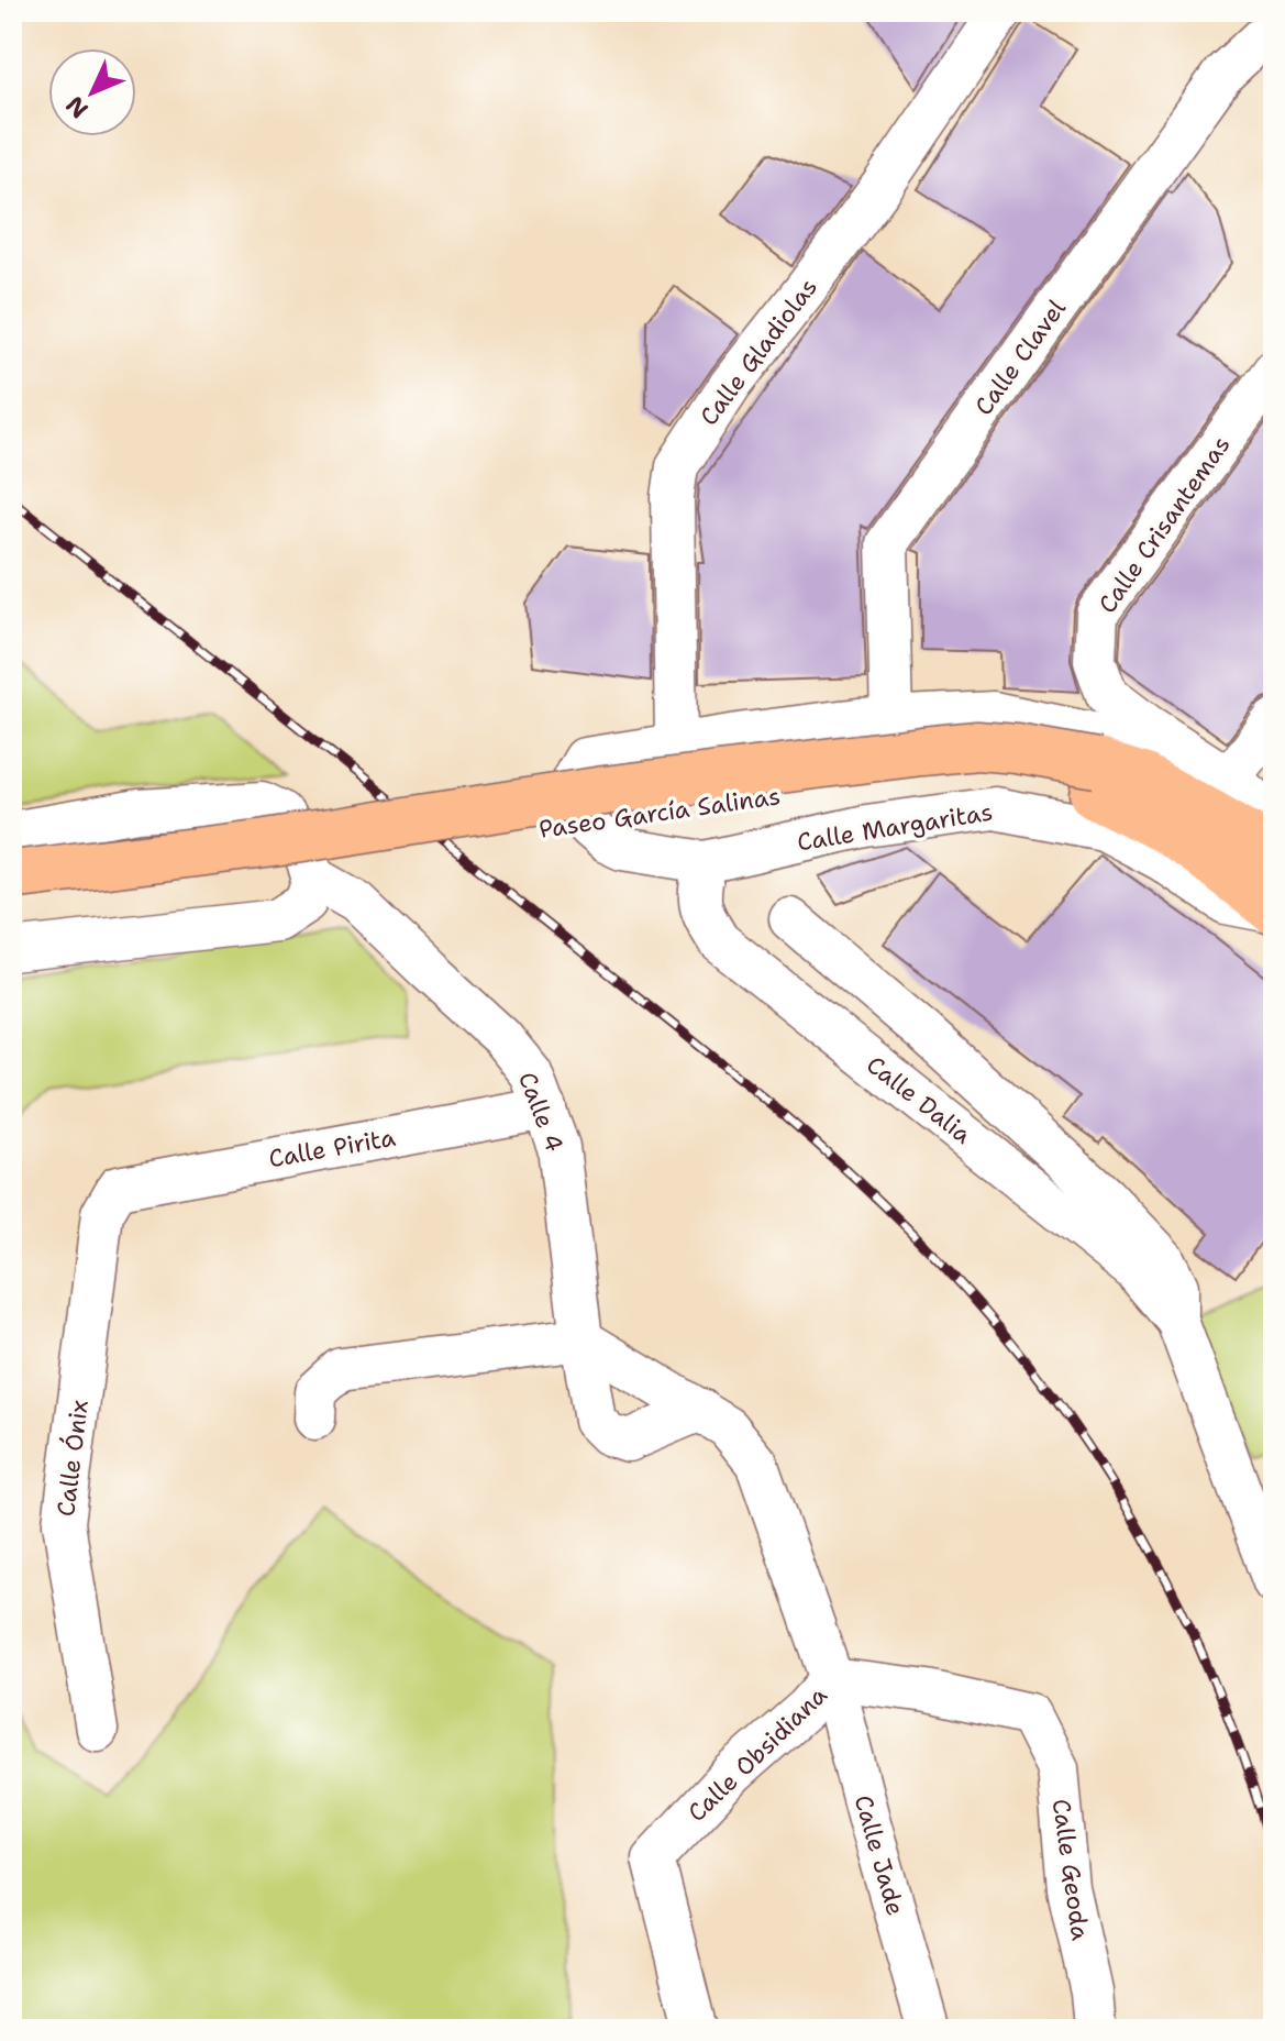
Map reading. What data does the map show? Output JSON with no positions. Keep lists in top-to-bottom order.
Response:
{
  "streets": {
    "main road": ["Paseo García Salinas"],
    "street": [
      "Calle Gladiolas",
      "Calle Clavel",
      "Calle Crisantemas",
      "Calle Margaritas",
      "Calle Dalia",
      "Calle 4",
      "Calle Pirita",
      "Calle Ónix",
      "Calle Obsidiana",
      "Calle Jade",
      "Calle Geoda"
    ]
  },
  "crossings": [
    ["Calle Crisantemas", "Paseo García Salinas"],
    ["Paseo García Salinas", "Calle Margaritas"],
    ["Calle Margaritas", "Calle Dalia"],
    ["Calle 4", "Calle Pirita"],
    ["Calle 4", "Calle Jade"],
    ["Calle Pirita", "Calle Ónix"],
    ["Calle Obsidiana", "Calle Jade"],
    ["Calle Obsidiana", "Calle Geoda"]
  ],
  "north": "bottom left"
}
